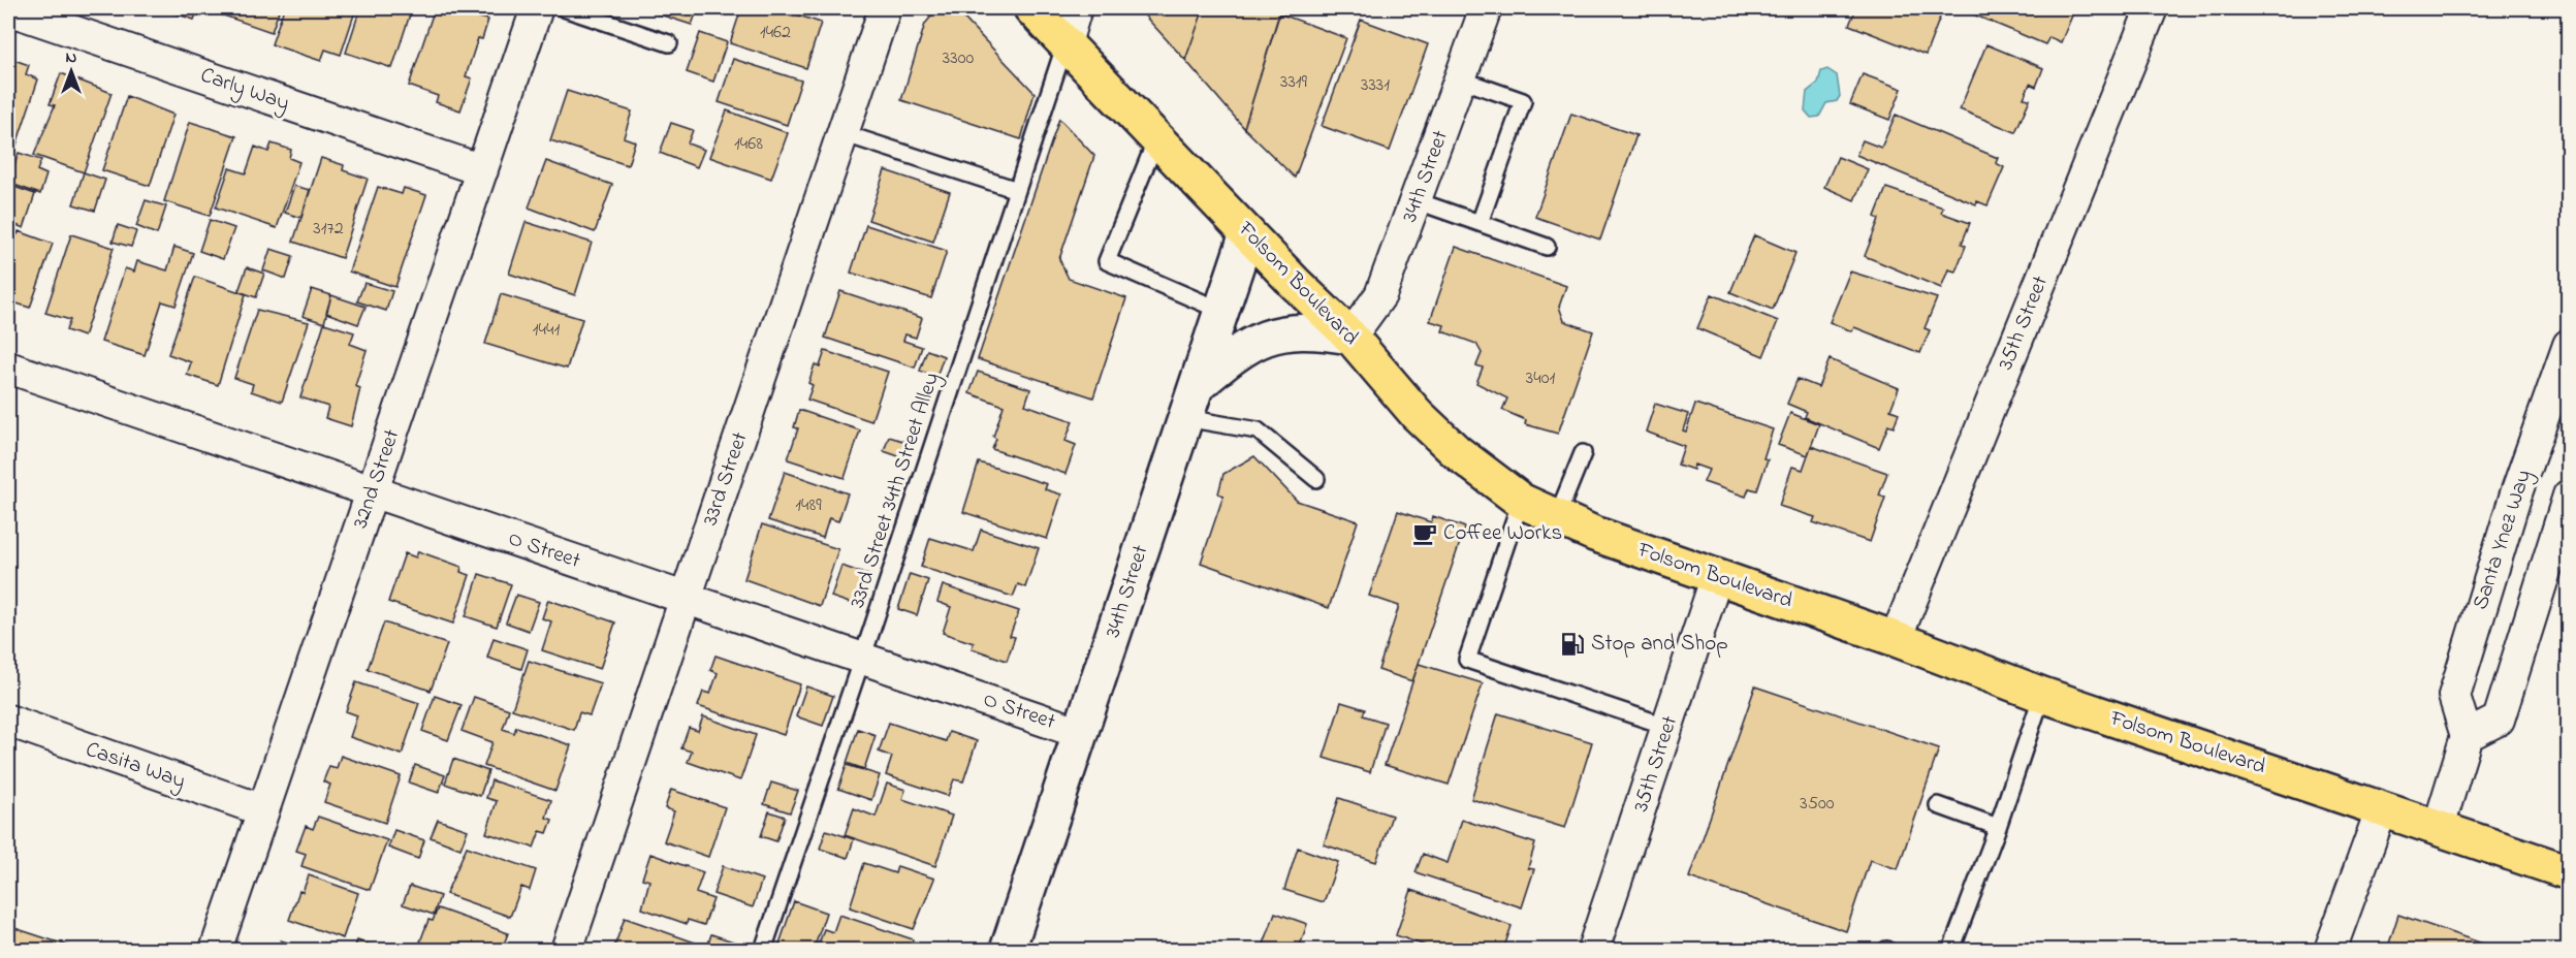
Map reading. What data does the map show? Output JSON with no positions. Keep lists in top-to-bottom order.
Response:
{
  "streets": {
    "main road": ["Folsom Boulevard"],
    "street": [
      "Carly Way",
      "34th Street",
      "35th Street",
      "32nd Street",
      "33rd Street",
      "Santa Ynez Way",
      "O Street",
      "Casita Way"
    ],
    "lane": ["33rd Street 34th Street Alley"]
  },
  "crossings": [
    ["Carly Way", "32nd Street"],
    ["34th Street", "Folsom Boulevard"],
    ["34th Street", "O Street"],
    ["Folsom Boulevard", "35th Street"],
    ["Folsom Boulevard", "33rd Street 34th Street Alley"],
    ["32nd Street", "O Street"],
    ["32nd Street", "Casita Way"],
    ["33rd Street", "O Street"],
    ["33rd Street 34th Street Alley", "O Street"]
  ],
  "places": {
    "cafe": ["Coffee Works"],
    "fuel station": ["Stop and Shop"]
  },
  "house_numbers": [
    "1462",
    "3300",
    "3319",
    "3331",
    "1468",
    "3172",
    "1441",
    "3401",
    "1489",
    "3500"
  ],
  "north": "top"
}
